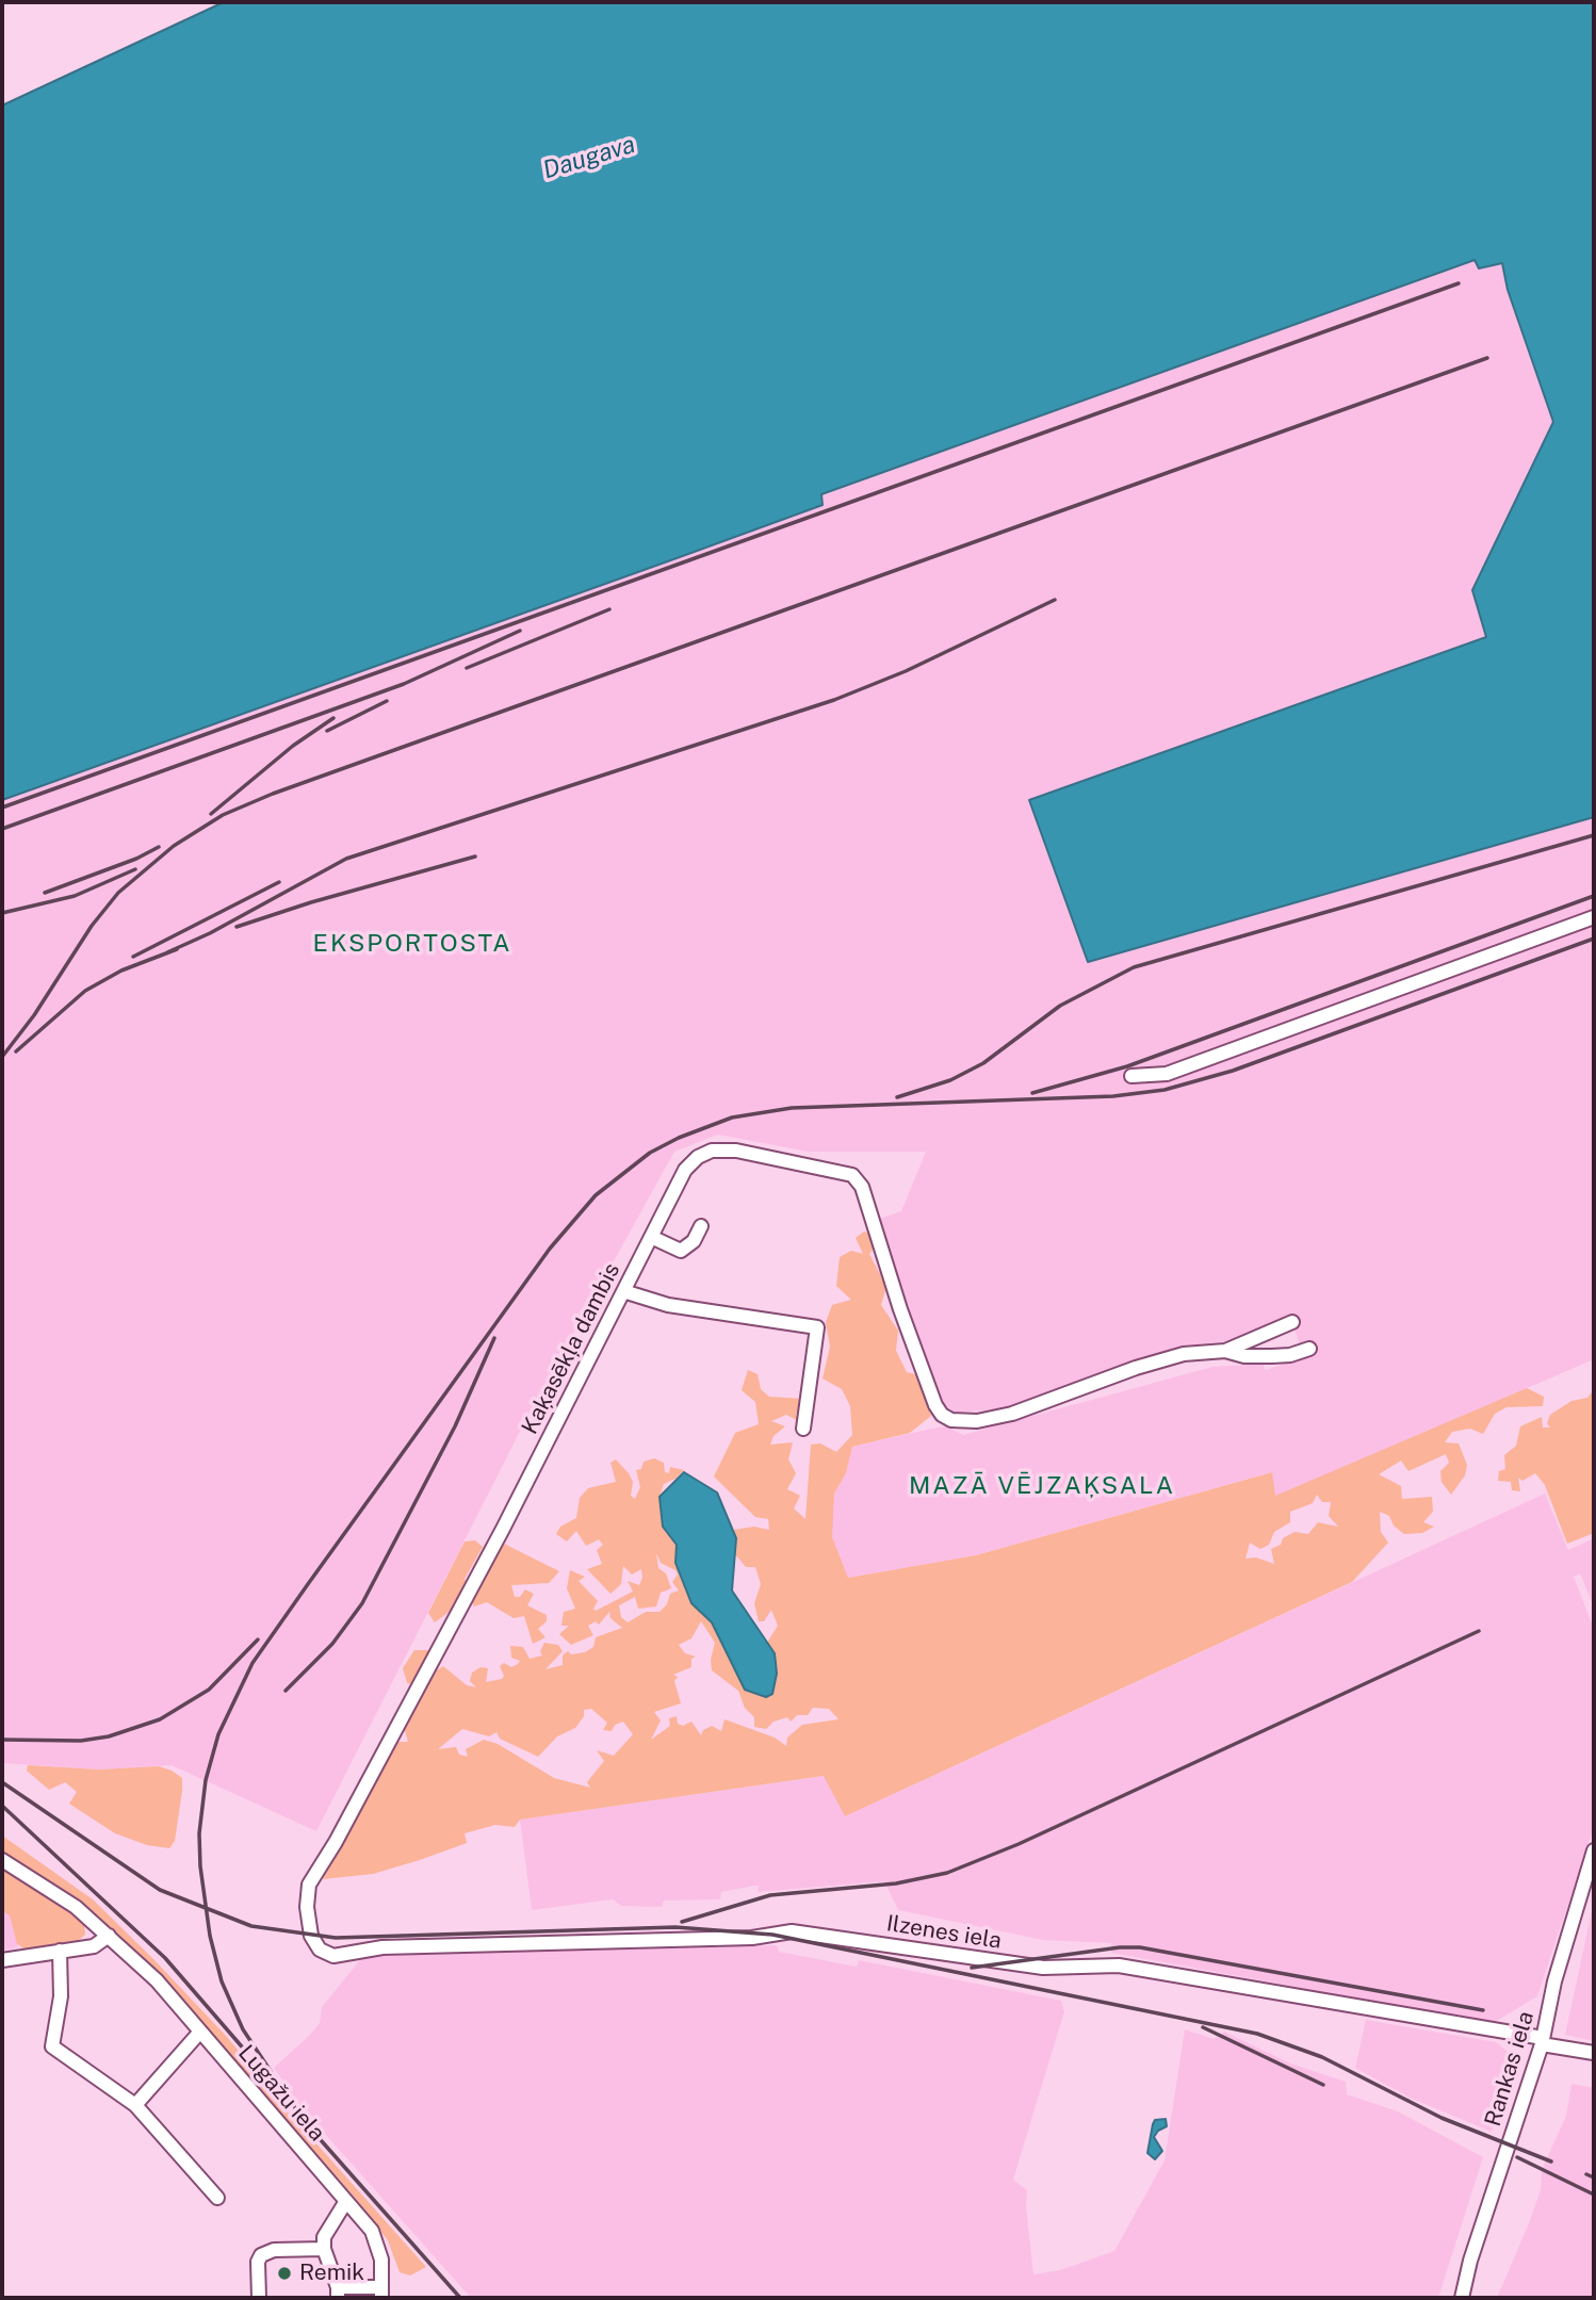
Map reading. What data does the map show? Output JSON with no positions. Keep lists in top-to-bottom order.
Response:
{
  "streets": {
    "street": [
      "Kaķasēkļa dambis",
      "Ilzenes iela",
      "Rankas iela",
      "Lugažu iela"
    ]
  },
  "crossings": [
    ["Kaķasēkļa dambis", "Ilzenes iela"],
    ["Ilzenes iela", "Rankas iela"]
  ],
  "districts": ["EKSPORTOSTA", "MAZĀ VĒJZAĶSALA"],
  "water": ["Daugava"],
  "places": ["Remik"]
}
